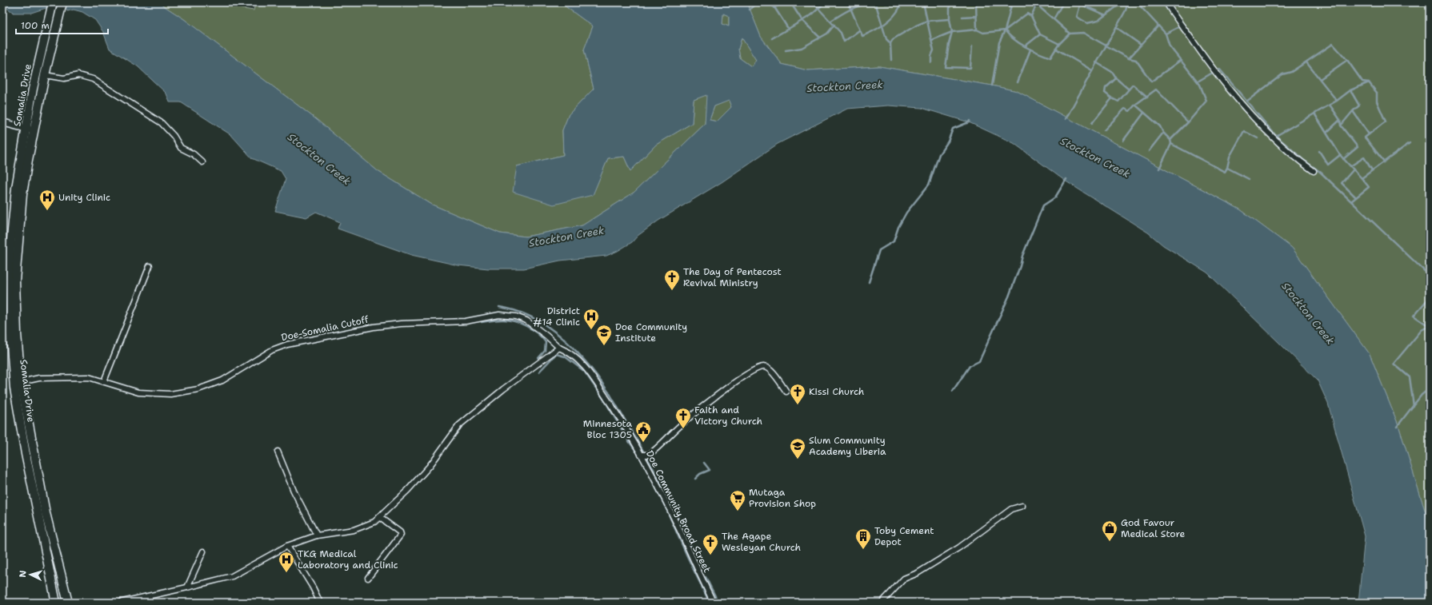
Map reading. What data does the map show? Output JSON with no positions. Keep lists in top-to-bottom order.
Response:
{
  "streets": {
    "main road": ["Somalia Drive"],
    "street": ["Doe-Somalia Cutoff", "Doe Community Broad Street"]
  },
  "crossings": [
    ["Somalia Drive", "Doe-Somalia Cutoff"],
    ["Doe-Somalia Cutoff", "Doe Community Broad Street"]
  ],
  "water": ["Stockton Creek"],
  "places": {
    "hospital": ["Unity Clinic", "District #14 Clinic", "TKG Medical Laboratory and Clinic"],
    "church": [
      "The Day of Pentecost Revival Ministry",
      "Kissi Church",
      "Faith and Victory Church",
      "The Agape Wesleyan Church"
    ],
    "school or university": ["Doe Community Institute", "Slum Community Academy Liberia"],
    "public building": ["Minnesota Bloc 1305"],
    "supermarket": ["Mutaga Provision Shop"],
    "shop": ["God Favour Medical Store"],
    "building": ["Toby Cement Depot"]
  },
  "scale_bar": "100 m",
  "north": "left"
}
